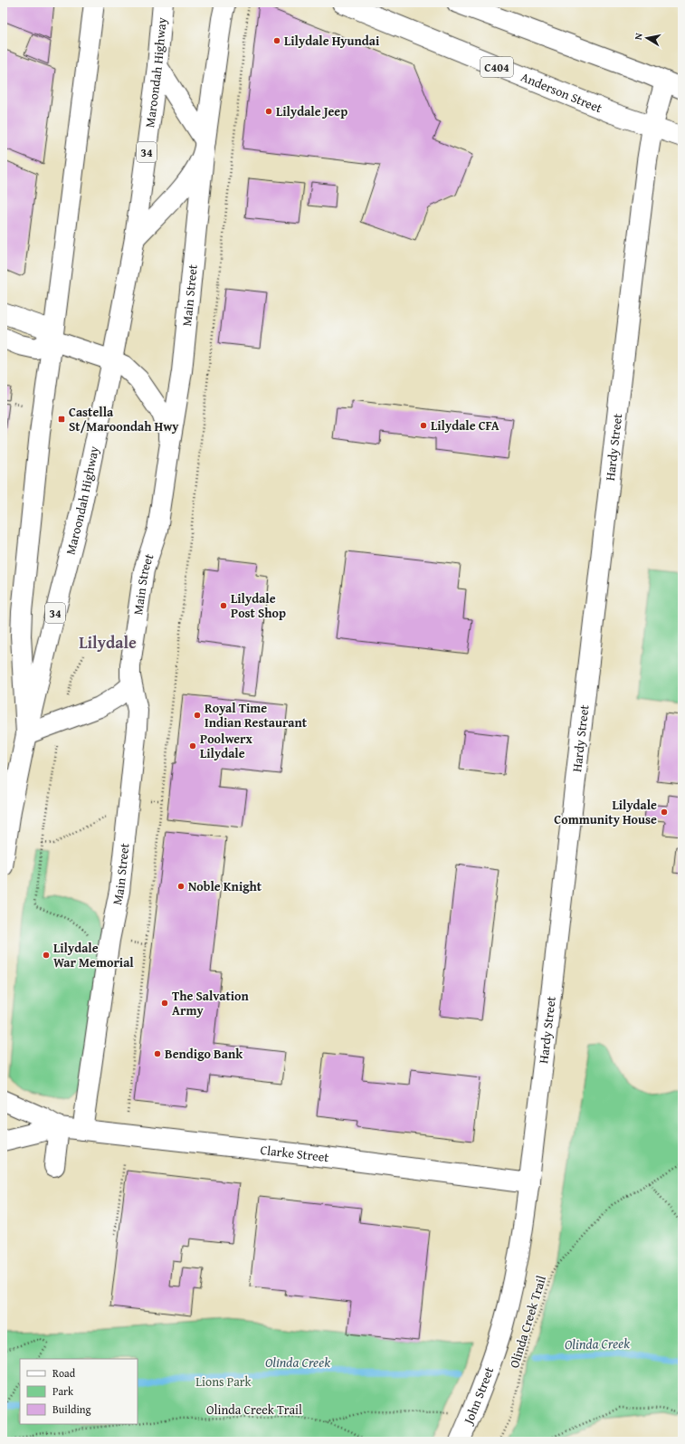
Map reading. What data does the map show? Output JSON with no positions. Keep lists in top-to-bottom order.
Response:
{
  "streets": {
    "main road": [
      "C404",
      "Maroondah Highway",
      "Anderson Street",
      "34",
      "Main Street",
      "Hardy Street",
      "Clarke Street",
      "John Street"
    ],
    "path": ["Olinda Creek Trail"]
  },
  "crossings": [
    ["Anderson Street", "Hardy Street"],
    ["Main Street", "Clarke Street"],
    ["Hardy Street", "Clarke Street"],
    ["Hardy Street", "John Street"]
  ],
  "districts": ["Lilydale"],
  "water": ["Olinda Creek"],
  "parks": ["Lions Park"],
  "places": {
    "other": [
      "Lilydale Hyundai",
      "Lilydale Jeep",
      "Lilydale CFA",
      "Lilydale Post Shop",
      "Royal Time Indian Restaurant",
      "Poolwerx Lilydale",
      "Lilydale Community House",
      "Noble Knight",
      "Lilydale War Memorial",
      "The Salvation Army",
      "Bendigo Bank"
    ],
    "transit": ["Castella St/Maroondah Hwy"]
  },
  "legend": ["Road", "Park", "Building"],
  "north": "left"
}
